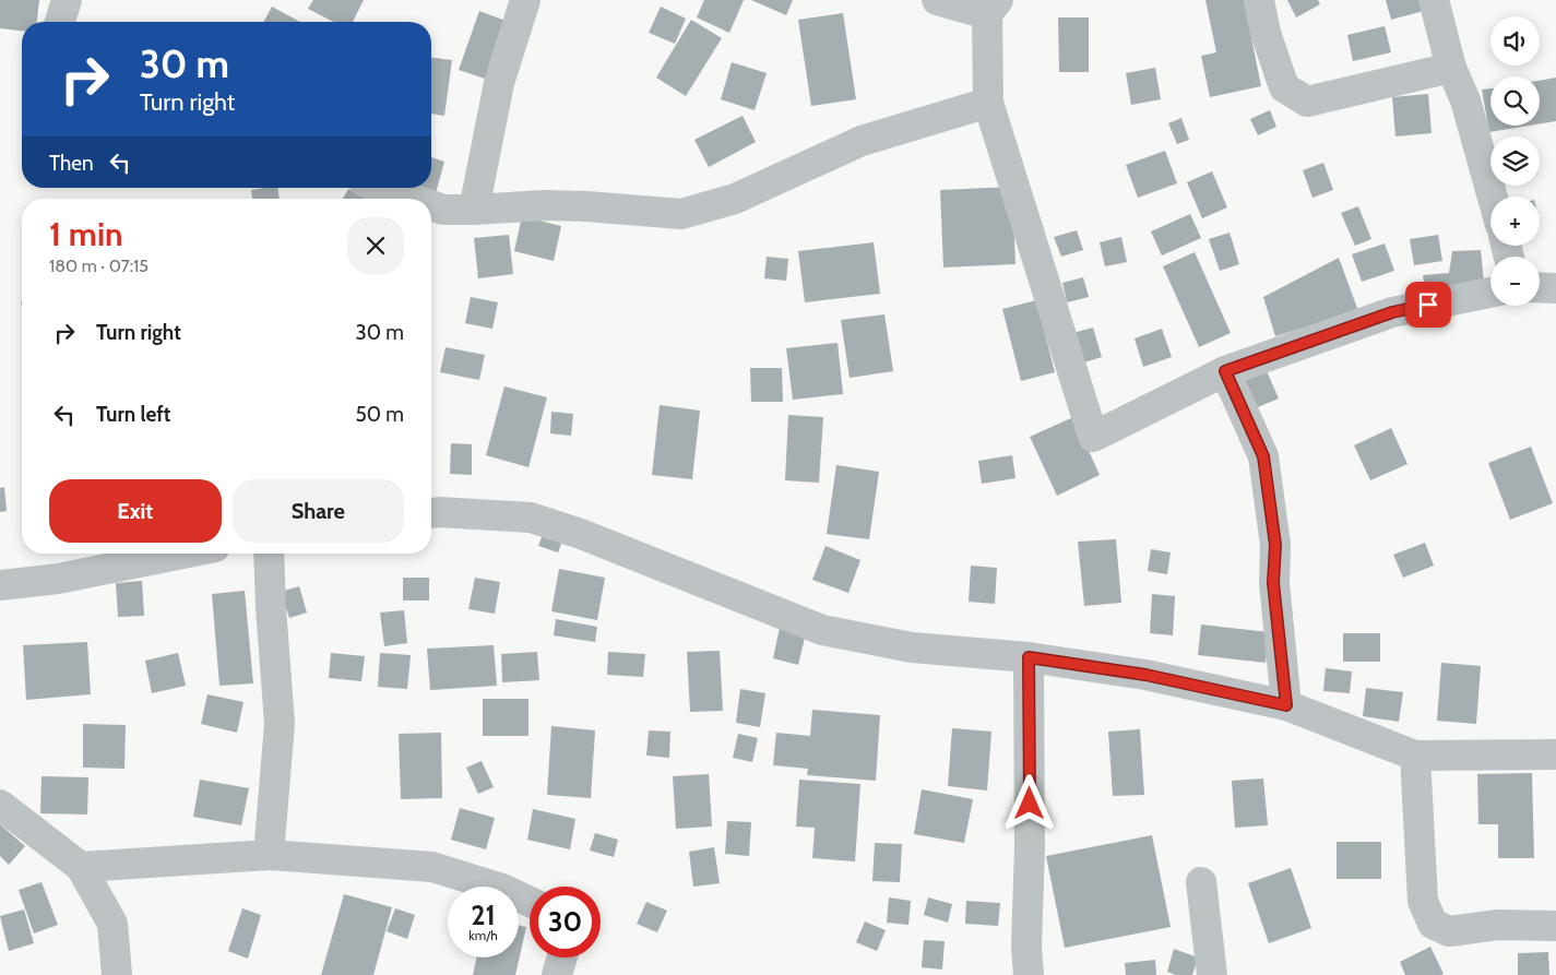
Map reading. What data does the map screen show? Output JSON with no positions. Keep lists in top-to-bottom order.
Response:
{
  "page": {
    "map_buttons": ["+", "−"],
    "turn": ["30 m", "Turn right"],
    "then": "Then",
    "heading": ["1 min", "180 m · 07:15"],
    "list": [
      {
        "name": "Turn right",
        "value": "30 m"
      },
      {
        "name": "Turn left",
        "value": "50 m"
      }
    ],
    "buttons": ["Exit", "Share"],
    "speed": "21 km/h",
    "limit": "30"
  }
}
